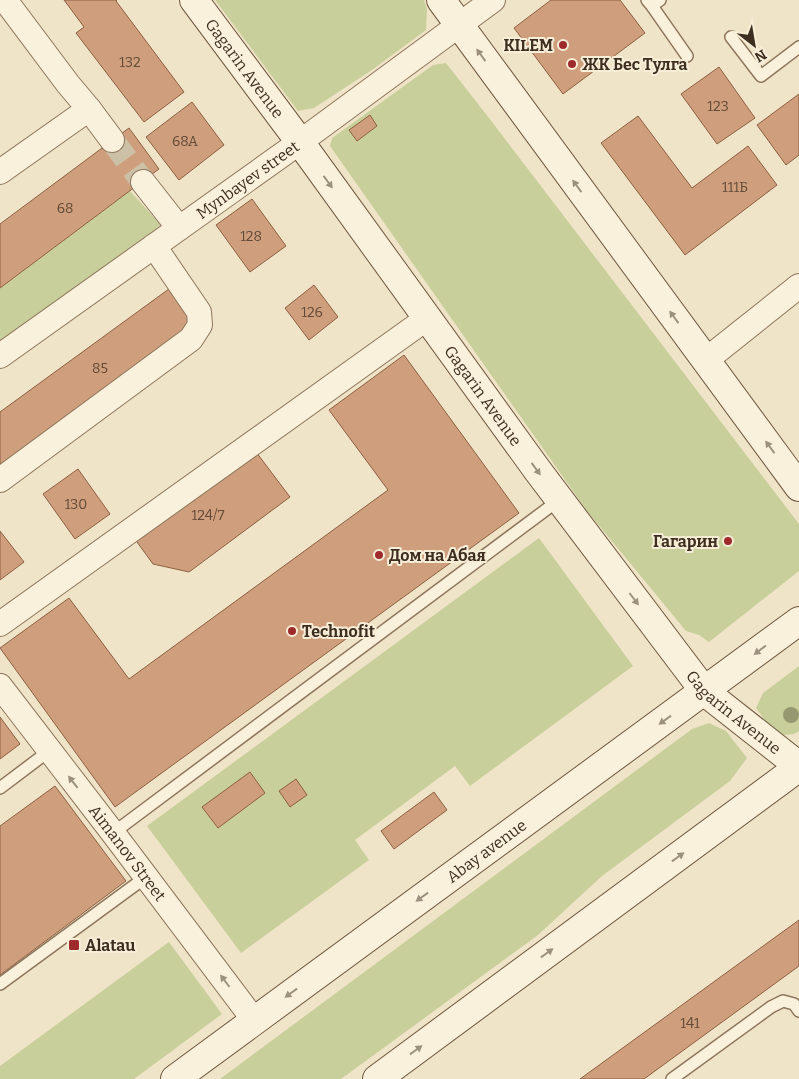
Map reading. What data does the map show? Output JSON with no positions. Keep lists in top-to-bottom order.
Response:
{
  "streets": {
    "street": [
      "Gagarin Avenue",
      "Mynbayev street",
      "Abay avenue",
      "Aimanov Street"
    ]
  },
  "crossings": [
    ["Gagarin Avenue", "Mynbayev street"],
    ["Gagarin Avenue", "Abay avenue"],
    ["Abay avenue", "Aimanov Street"]
  ],
  "one_way": ["Aimanov Street"],
  "places": {
    "other": [
      "KILEM",
      "ЖК Бес Тулга",
      "Гагарин",
      "Дом на Абая",
      "Technofit"
    ],
    "transit": ["Alatau"]
  },
  "house_numbers": [
    "132",
    "123",
    "68А",
    "111Б",
    "68",
    "128",
    "126",
    "85",
    "130",
    "124/7",
    "141"
  ],
  "north": "bottom right"
}
